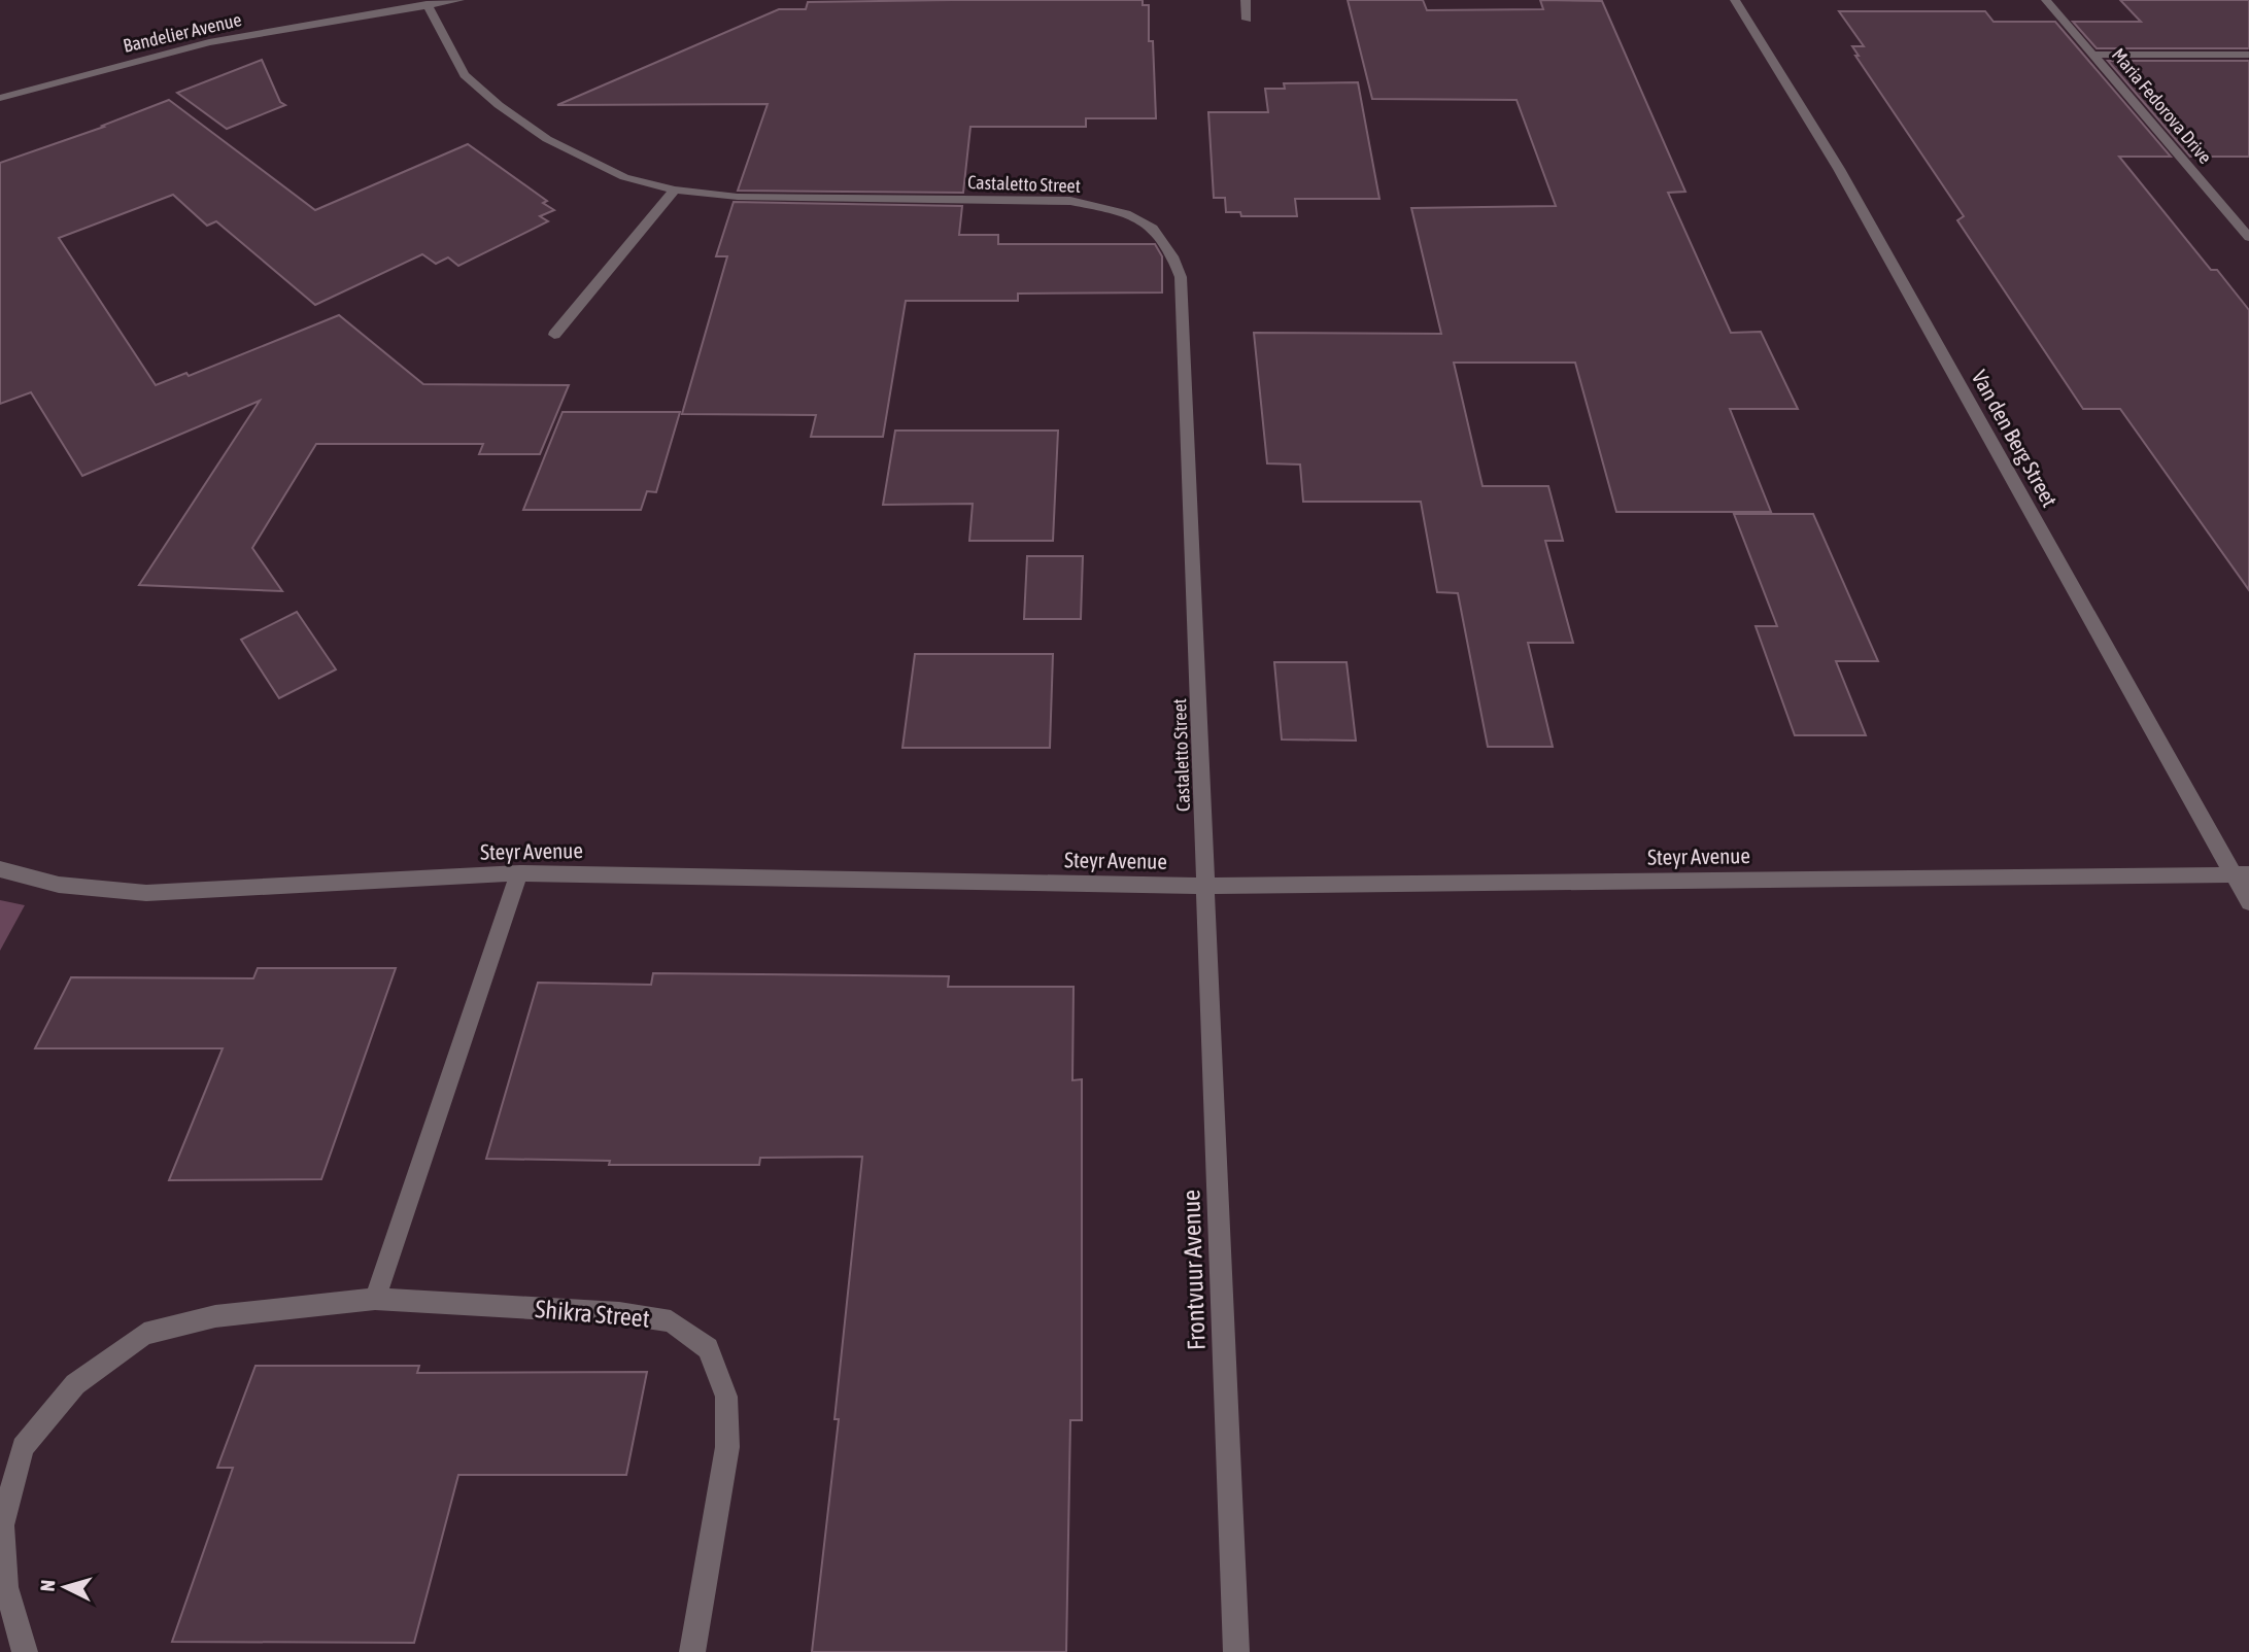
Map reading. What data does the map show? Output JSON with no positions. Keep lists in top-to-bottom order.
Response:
{
  "streets": {
    "street": [
      "Bandelier Avenue",
      "Maria Fedorova Drive",
      "Castaletto Street",
      "Van den Berg Street",
      "Steyr Avenue",
      "Frontvuur Avenue",
      "Shikra Street"
    ]
  },
  "crossings": [
    ["Bandelier Avenue", "Castaletto Street"],
    ["Castaletto Street", "Steyr Avenue"],
    ["Castaletto Street", "Frontvuur Avenue"],
    ["Van den Berg Street", "Steyr Avenue"],
    ["Steyr Avenue", "Frontvuur Avenue"]
  ],
  "north": "left"
}
